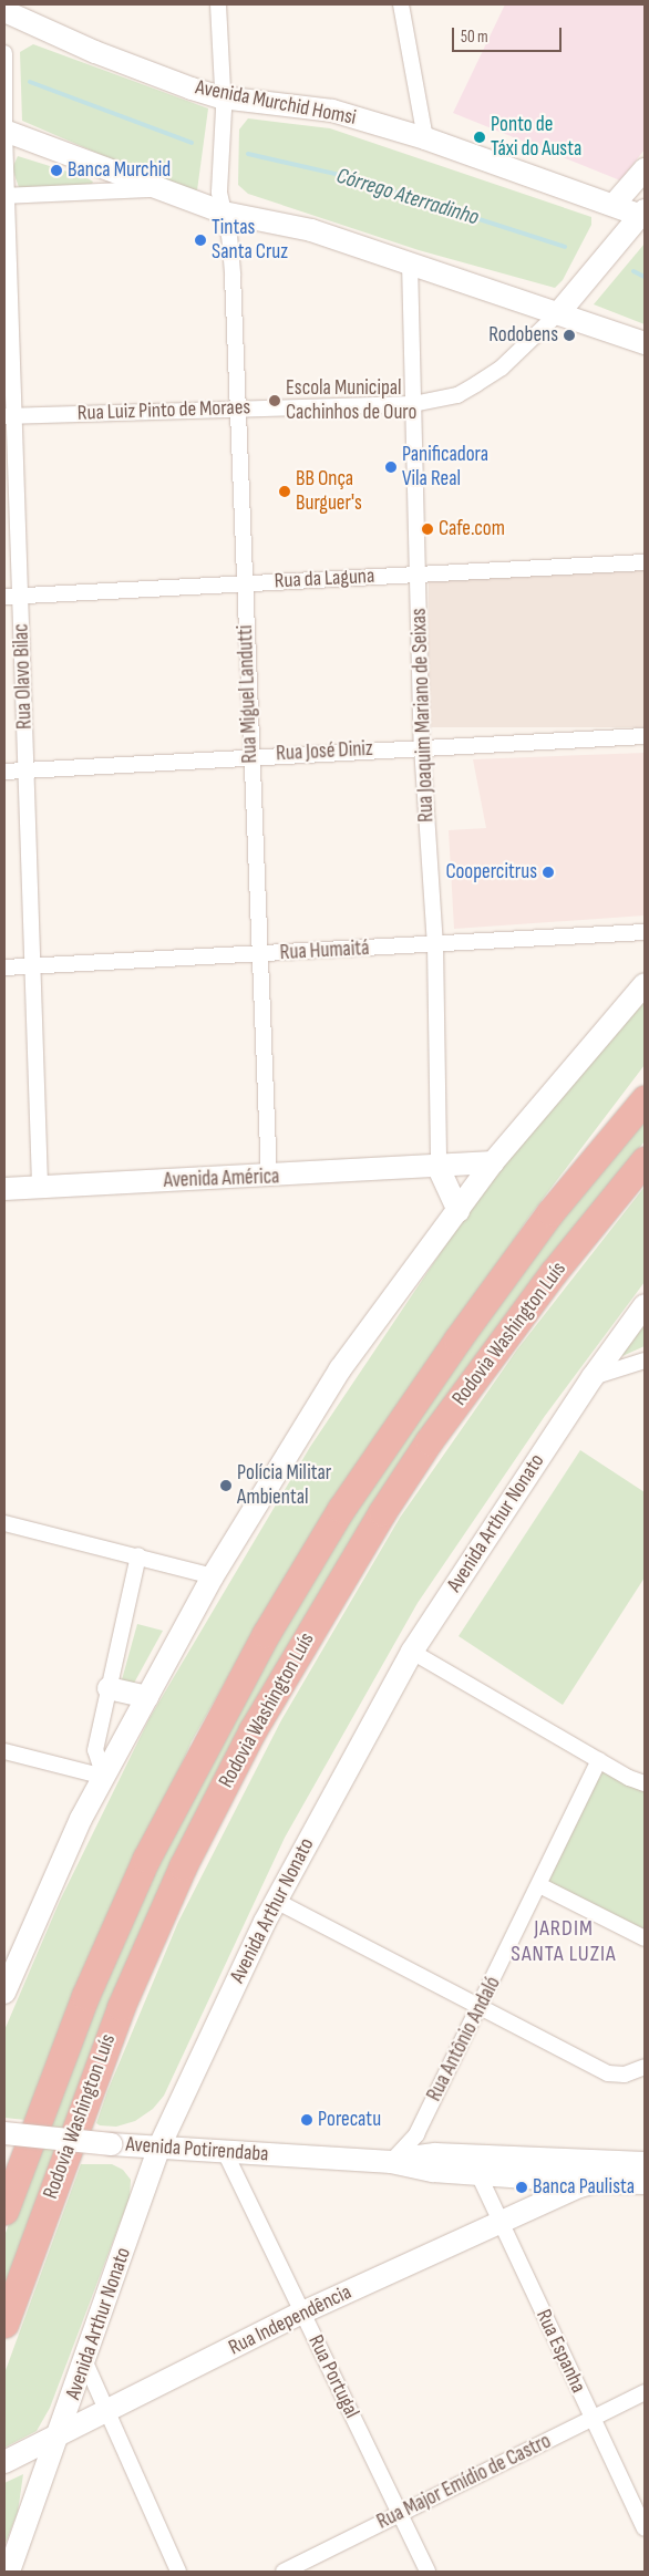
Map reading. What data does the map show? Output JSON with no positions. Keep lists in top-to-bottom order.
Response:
{
  "streets": {
    "highway": ["Rodovia Washington Luís"],
    "main road": [
      "Avenida Murchid Homsi",
      "Avenida América",
      "Avenida Arthur Nonato",
      "Avenida Potirendaba",
      "Rua Independência"
    ],
    "street": [
      "Rua Luiz Pinto de Moraes",
      "Rua da Laguna",
      "Rua Olavo Bilac",
      "Rua Miguel Landutti",
      "Rua Joaquim Mariano de Seixas",
      "Rua José Diniz",
      "Rua Humaitá",
      "Rua Antônio Andaló",
      "Rua Espanha",
      "Rua Portugal",
      "Rua Major Emídio de Castro"
    ]
  },
  "crossings": [
    ["Avenida Murchid Homsi", "Rua Miguel Landutti"],
    ["Rua Luiz Pinto de Moraes", "Rua Olavo Bilac"],
    ["Rua Luiz Pinto de Moraes", "Rua Miguel Landutti"],
    ["Rua Luiz Pinto de Moraes", "Rua Joaquim Mariano de Seixas"],
    ["Rua da Laguna", "Rua Olavo Bilac"],
    ["Rua da Laguna", "Rua Miguel Landutti"],
    ["Rua da Laguna", "Rua Joaquim Mariano de Seixas"],
    ["Rua Olavo Bilac", "Rua José Diniz"],
    ["Rua Olavo Bilac", "Rua Humaitá"],
    ["Rua Olavo Bilac", "Avenida América"],
    ["Rua Miguel Landutti", "Rua José Diniz"],
    ["Rua Miguel Landutti", "Rua Humaitá"],
    ["Rua Miguel Landutti", "Avenida América"],
    ["Rua Joaquim Mariano de Seixas", "Rua José Diniz"],
    ["Rua Joaquim Mariano de Seixas", "Rua Humaitá"],
    ["Rua Joaquim Mariano de Seixas", "Avenida América"],
    ["Avenida Arthur Nonato", "Avenida Potirendaba"],
    ["Avenida Arthur Nonato", "Rua Independência"],
    ["Rua Antônio Andaló", "Avenida Potirendaba"],
    ["Avenida Potirendaba", "Rua Espanha"],
    ["Avenida Potirendaba", "Rua Portugal"],
    ["Rua Independência", "Rua Espanha"],
    ["Rua Independência", "Rua Portugal"],
    ["Rua Espanha", "Rua Major Emídio de Castro"],
    ["Rua Portugal", "Rua Major Emídio de Castro"]
  ],
  "districts": ["JARDIM SANTA LUZIA"],
  "water": ["Córrego Aterradinho"],
  "places": [
    "Ponto de Táxi do Austa",
    "Banca Murchid",
    "Tintas Santa Cruz",
    "Rodobens",
    "Escola Municipal Cachinhos de Ouro",
    "Panificadora Vila Real",
    "BB Onça Burguer's",
    "Cafe.com",
    "Coopercitrus",
    "Polícia Militar Ambiental",
    "Porecatu",
    "Banca Paulista"
  ],
  "scale_bar": "50 m"
}
